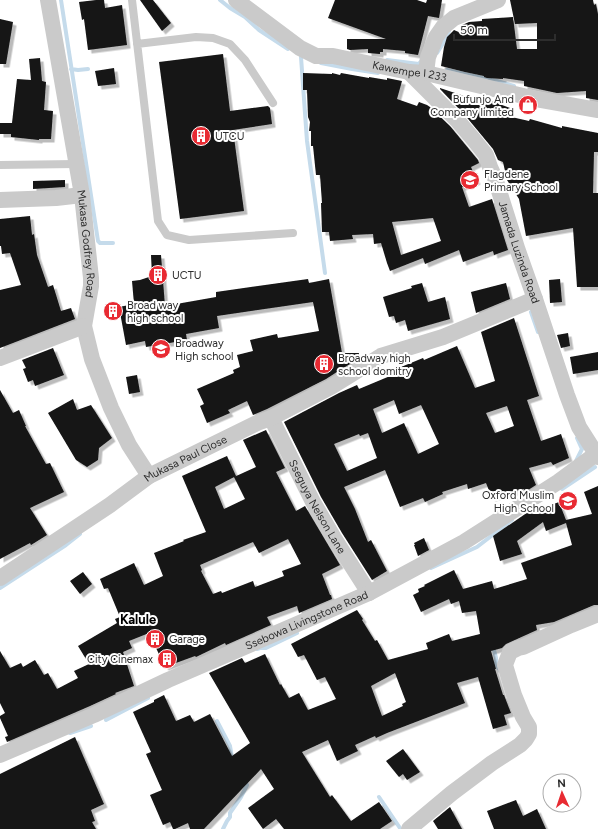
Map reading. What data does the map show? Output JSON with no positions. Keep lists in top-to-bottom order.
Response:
{
  "streets": {
    "street": [
      "Kawempe I 233",
      "Mukasa Godfrey Road",
      "Jamada Luzinda Road",
      "Mukasa Paul Close",
      "Sseguya Nelson Lane",
      "Ssebowa Livingstone Road"
    ]
  },
  "crossings": [
    ["Kawempe I 233", "Jamada Luzinda Road"],
    ["Mukasa Godfrey Road", "Mukasa Paul Close"],
    ["Jamada Luzinda Road", "Mukasa Paul Close"],
    ["Jamada Luzinda Road", "Ssebowa Livingstone Road"],
    ["Mukasa Paul Close", "Sseguya Nelson Lane"],
    ["Sseguya Nelson Lane", "Ssebowa Livingstone Road"]
  ],
  "districts": ["Kalule"],
  "places": {
    "shop": ["Bufunjo And Company limited"],
    "building": [
      "UTCU",
      "UCTU",
      "Broad way high school",
      "Broadway high school domitry",
      "Garage",
      "City Cinemax"
    ],
    "school or university": ["Flagdene Primary School", "Broadway High school", "Oxford Muslim High School"]
  },
  "scale_bar": "50 m",
  "north": "top"
}
